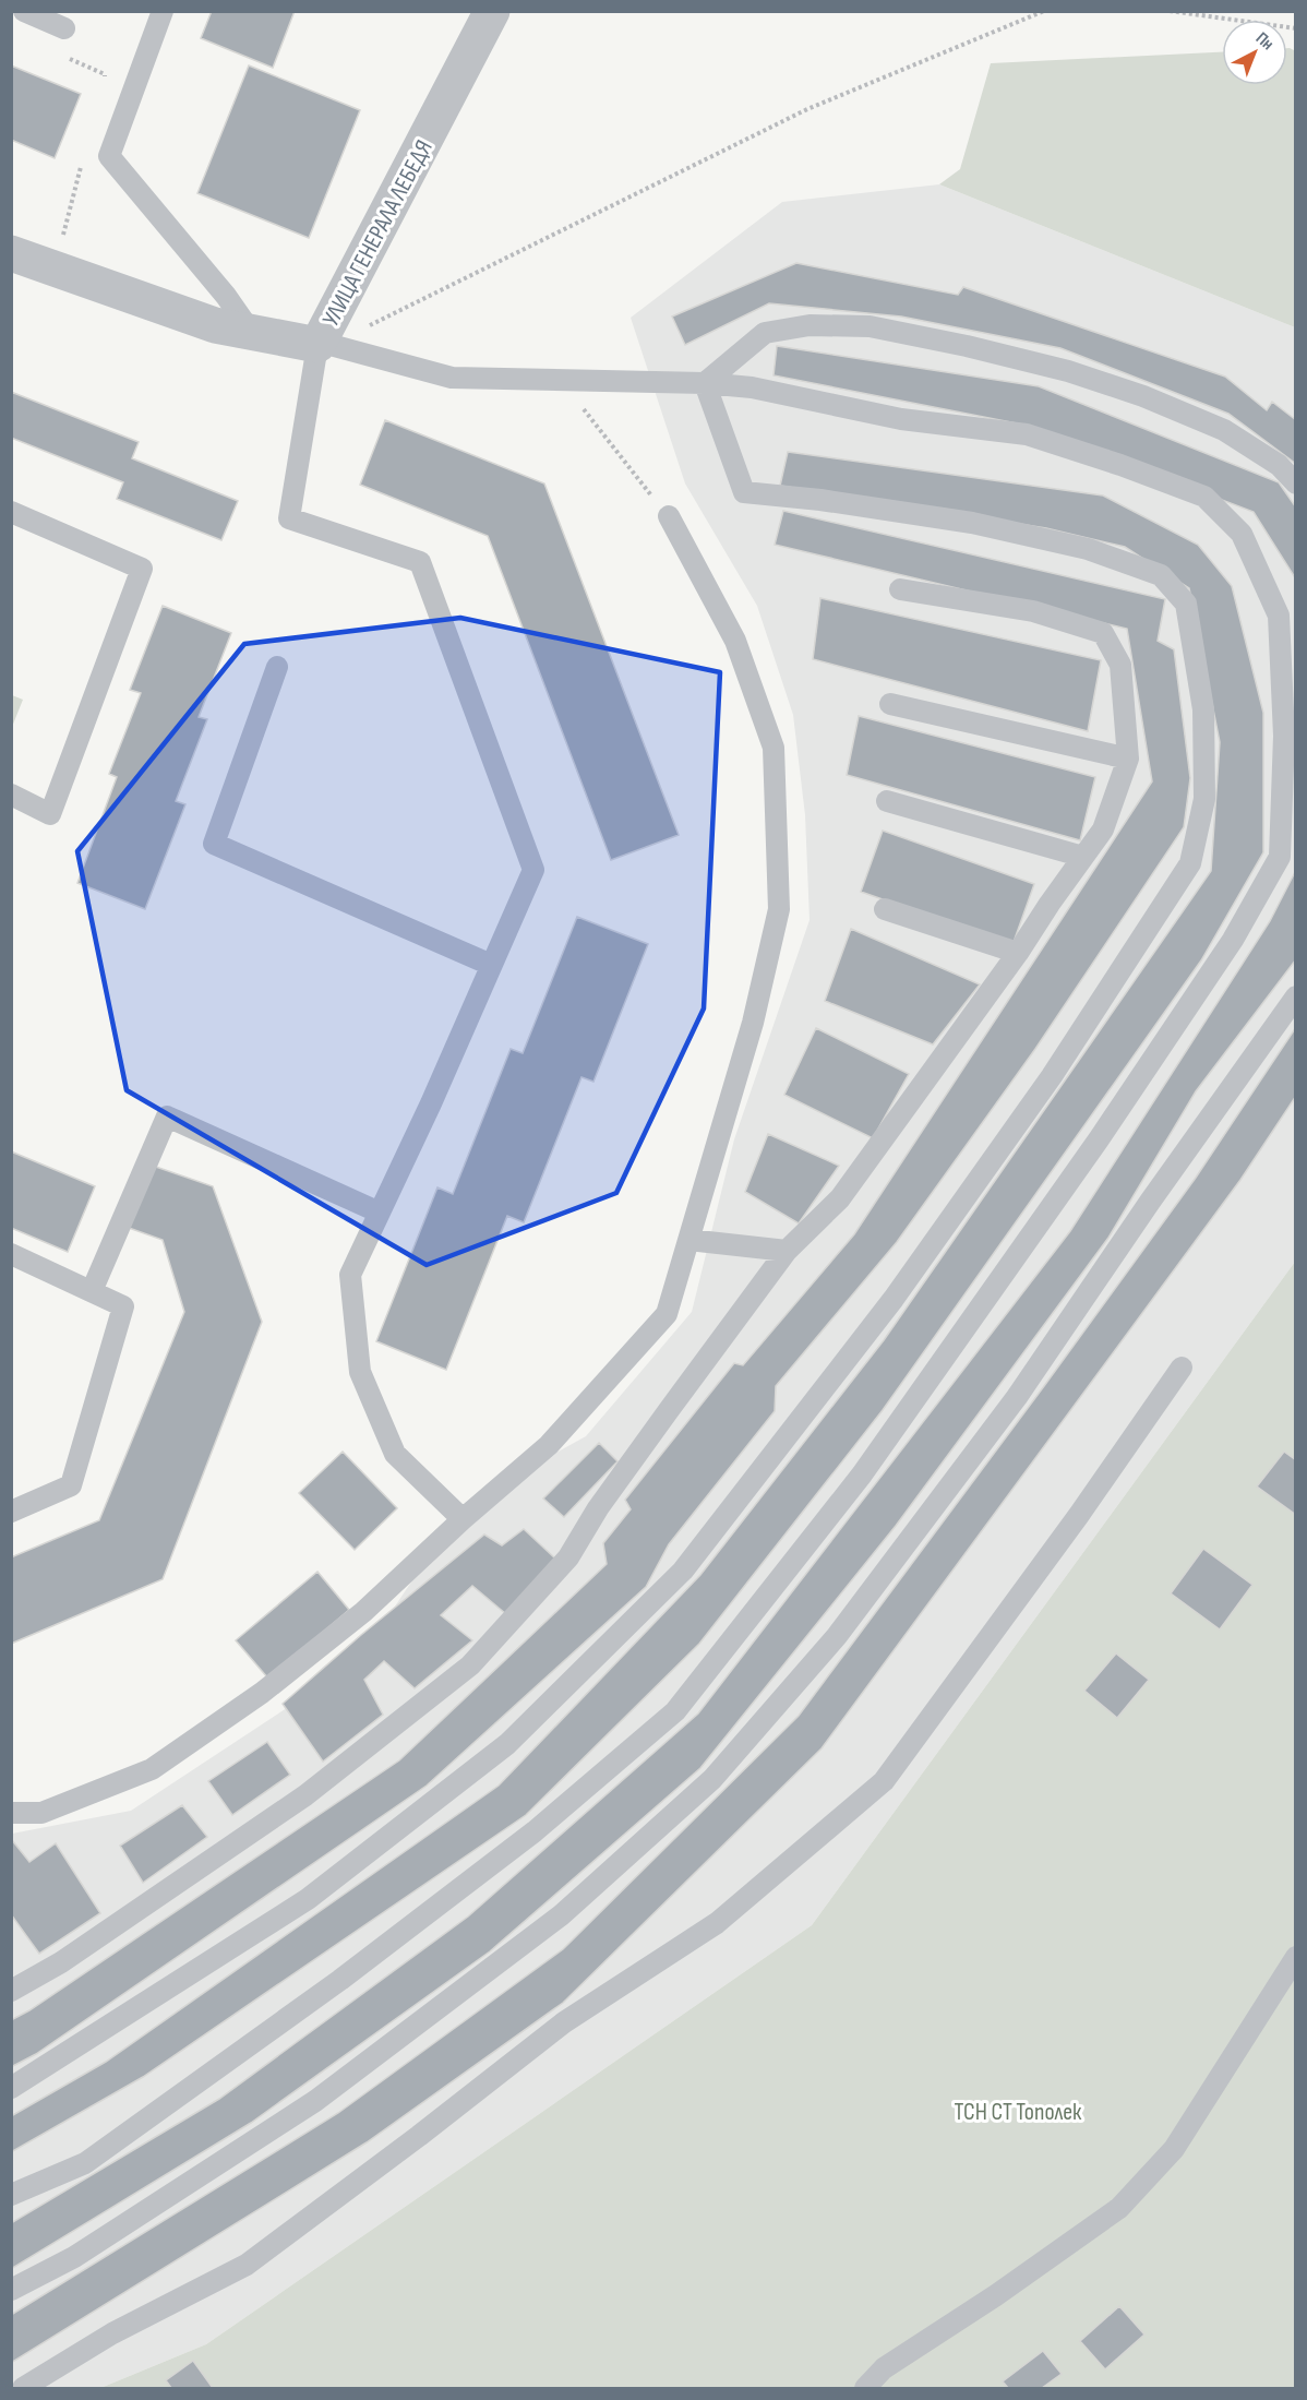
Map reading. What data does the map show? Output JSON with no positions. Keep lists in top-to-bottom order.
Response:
{
  "streets": {
    "street": ["УЛИЦА ГЕНЕРАЛА ЛЕБЕДЯ"]
  },
  "parks": ["ТСН СТ Тополек"],
  "north": "top right"
}
